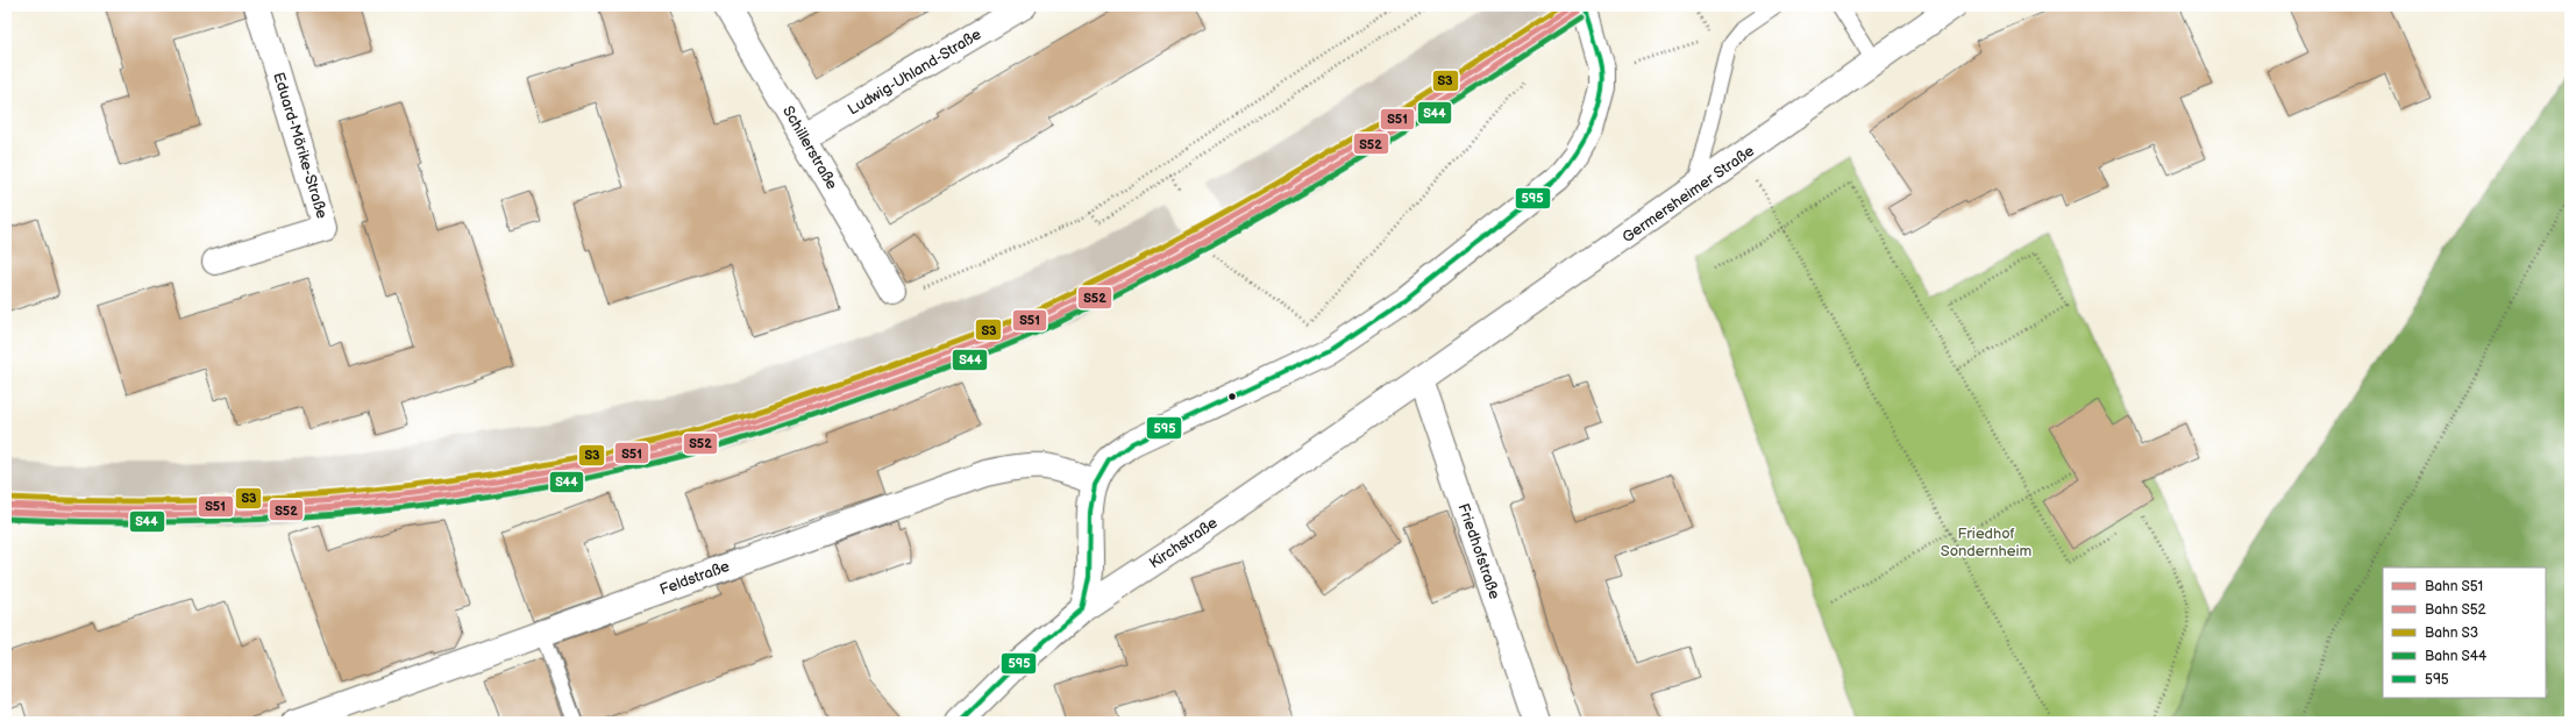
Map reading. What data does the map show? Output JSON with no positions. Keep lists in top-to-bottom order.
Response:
{
  "streets": {
    "street": [
      "Ludwig-Uhland-Straße",
      "Eduard-Mörike-Straße",
      "Schillerstraße",
      "Germersheimer Straße",
      "Kirchstraße",
      "Friedhofstraße",
      "Feldstraße"
    ]
  },
  "crossings": [
    ["Ludwig-Uhland-Straße", "Schillerstraße"],
    ["Germersheimer Straße", "Kirchstraße"],
    ["Germersheimer Straße", "Friedhofstraße"],
    ["Kirchstraße", "Friedhofstraße"]
  ],
  "parks": ["Friedhof Sondernheim"],
  "lines": [
    "rail line S51",
    "rail line S3",
    "transit line 595",
    "rail line S52",
    "rail line S44"
  ],
  "legend": [
    "Bahn S51",
    "Bahn S52",
    "Bahn S3",
    "Bahn S44",
    "595"
  ]
}
